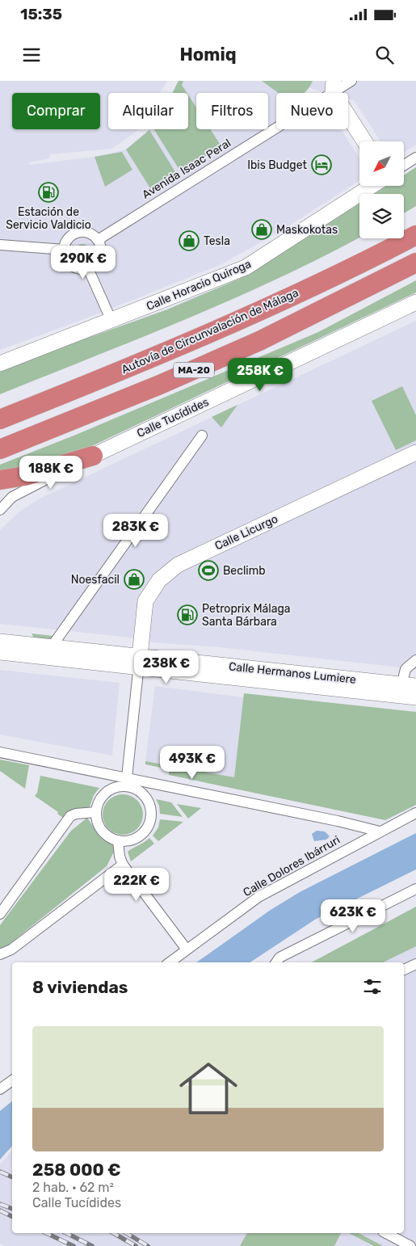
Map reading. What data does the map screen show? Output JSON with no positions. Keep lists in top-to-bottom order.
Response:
{
  "streets": {
    "highway": ["Autovía de Circunvalación de Málaga", "MA-20"],
    "main road": [
      "Calle Horacio Quiroga",
      "Calle Tucídides",
      "Calle Licurgo",
      "Calle Hermanos Lumiere"
    ],
    "street": ["Avenida Isaac Peral", "Calle Dolores Ibárruri"]
  },
  "crossings": [
    ["Calle Licurgo", "Calle Hermanos Lumiere"]
  ],
  "places": {
    "hotel": ["Ibis Budget"],
    "fuel station": ["Estación de Servicio Valdicio", "Petroprix Málaga Santa Bárbara"],
    "shop": ["Maskokotas", "Tesla", "Noesfacil"],
    "sports": ["Beclimb"]
  },
  "north": "bottom left",
  "page": {
    "status": "15:35",
    "header": "Homiq",
    "chip": [
      "Comprar",
      "Alquilar",
      "Filtros",
      "Nuevo"
    ],
    "price": [
      "290K €",
      "258K €",
      "188K €",
      "283K €",
      "238K €",
      "493K €",
      "222K €",
      "623K €"
    ],
    "heading": "8 viviendas",
    "list": [
      {
        "name": "258 000 €",
        "note": "2 hab. · 62 m² · Calle Tucídides"
      }
    ]
  }
}
